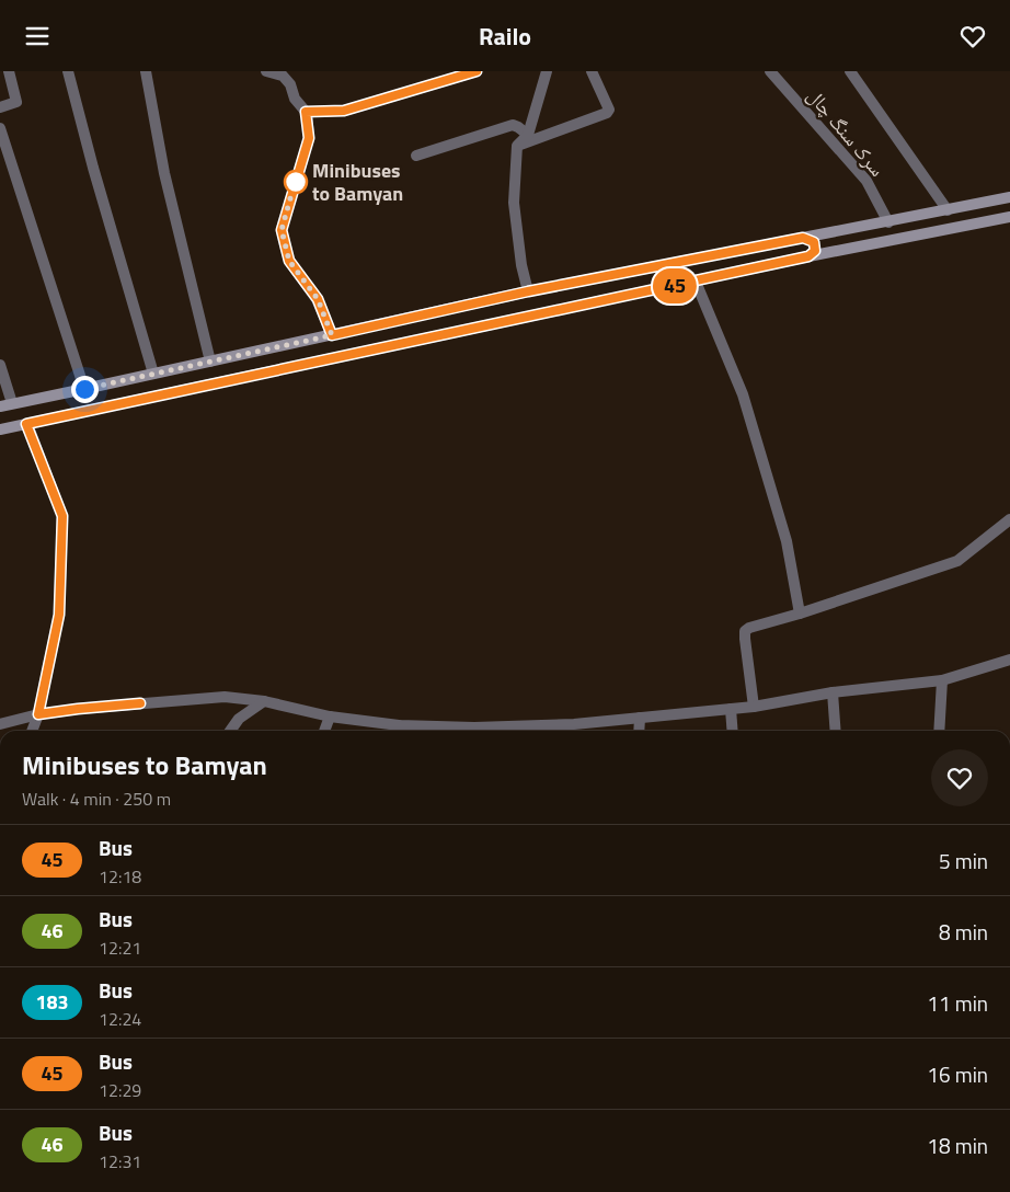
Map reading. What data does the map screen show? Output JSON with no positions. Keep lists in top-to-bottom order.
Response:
{
  "streets": {
    "street": ["سرک سنگ چال"]
  },
  "places": ["Minibuses to Bamyan"],
  "lines": ["bus line 45"],
  "page": {
    "header": "Railo",
    "on_map": "45",
    "heading": ["Minibuses to Bamyan", "Walk · 4 min · 250 m"],
    "list": [
      {
        "mark": "45",
        "name": "Bus",
        "note": "12:18",
        "value": "5 min"
      },
      {
        "mark": "46",
        "name": "Bus",
        "note": "12:21",
        "value": "8 min"
      },
      {
        "mark": "183",
        "name": "Bus",
        "note": "12:24",
        "value": "11 min"
      },
      {
        "mark": "45",
        "name": "Bus",
        "note": "12:29",
        "value": "16 min"
      },
      {
        "mark": "46",
        "name": "Bus",
        "note": "12:31",
        "value": "18 min"
      }
    ]
  }
}
